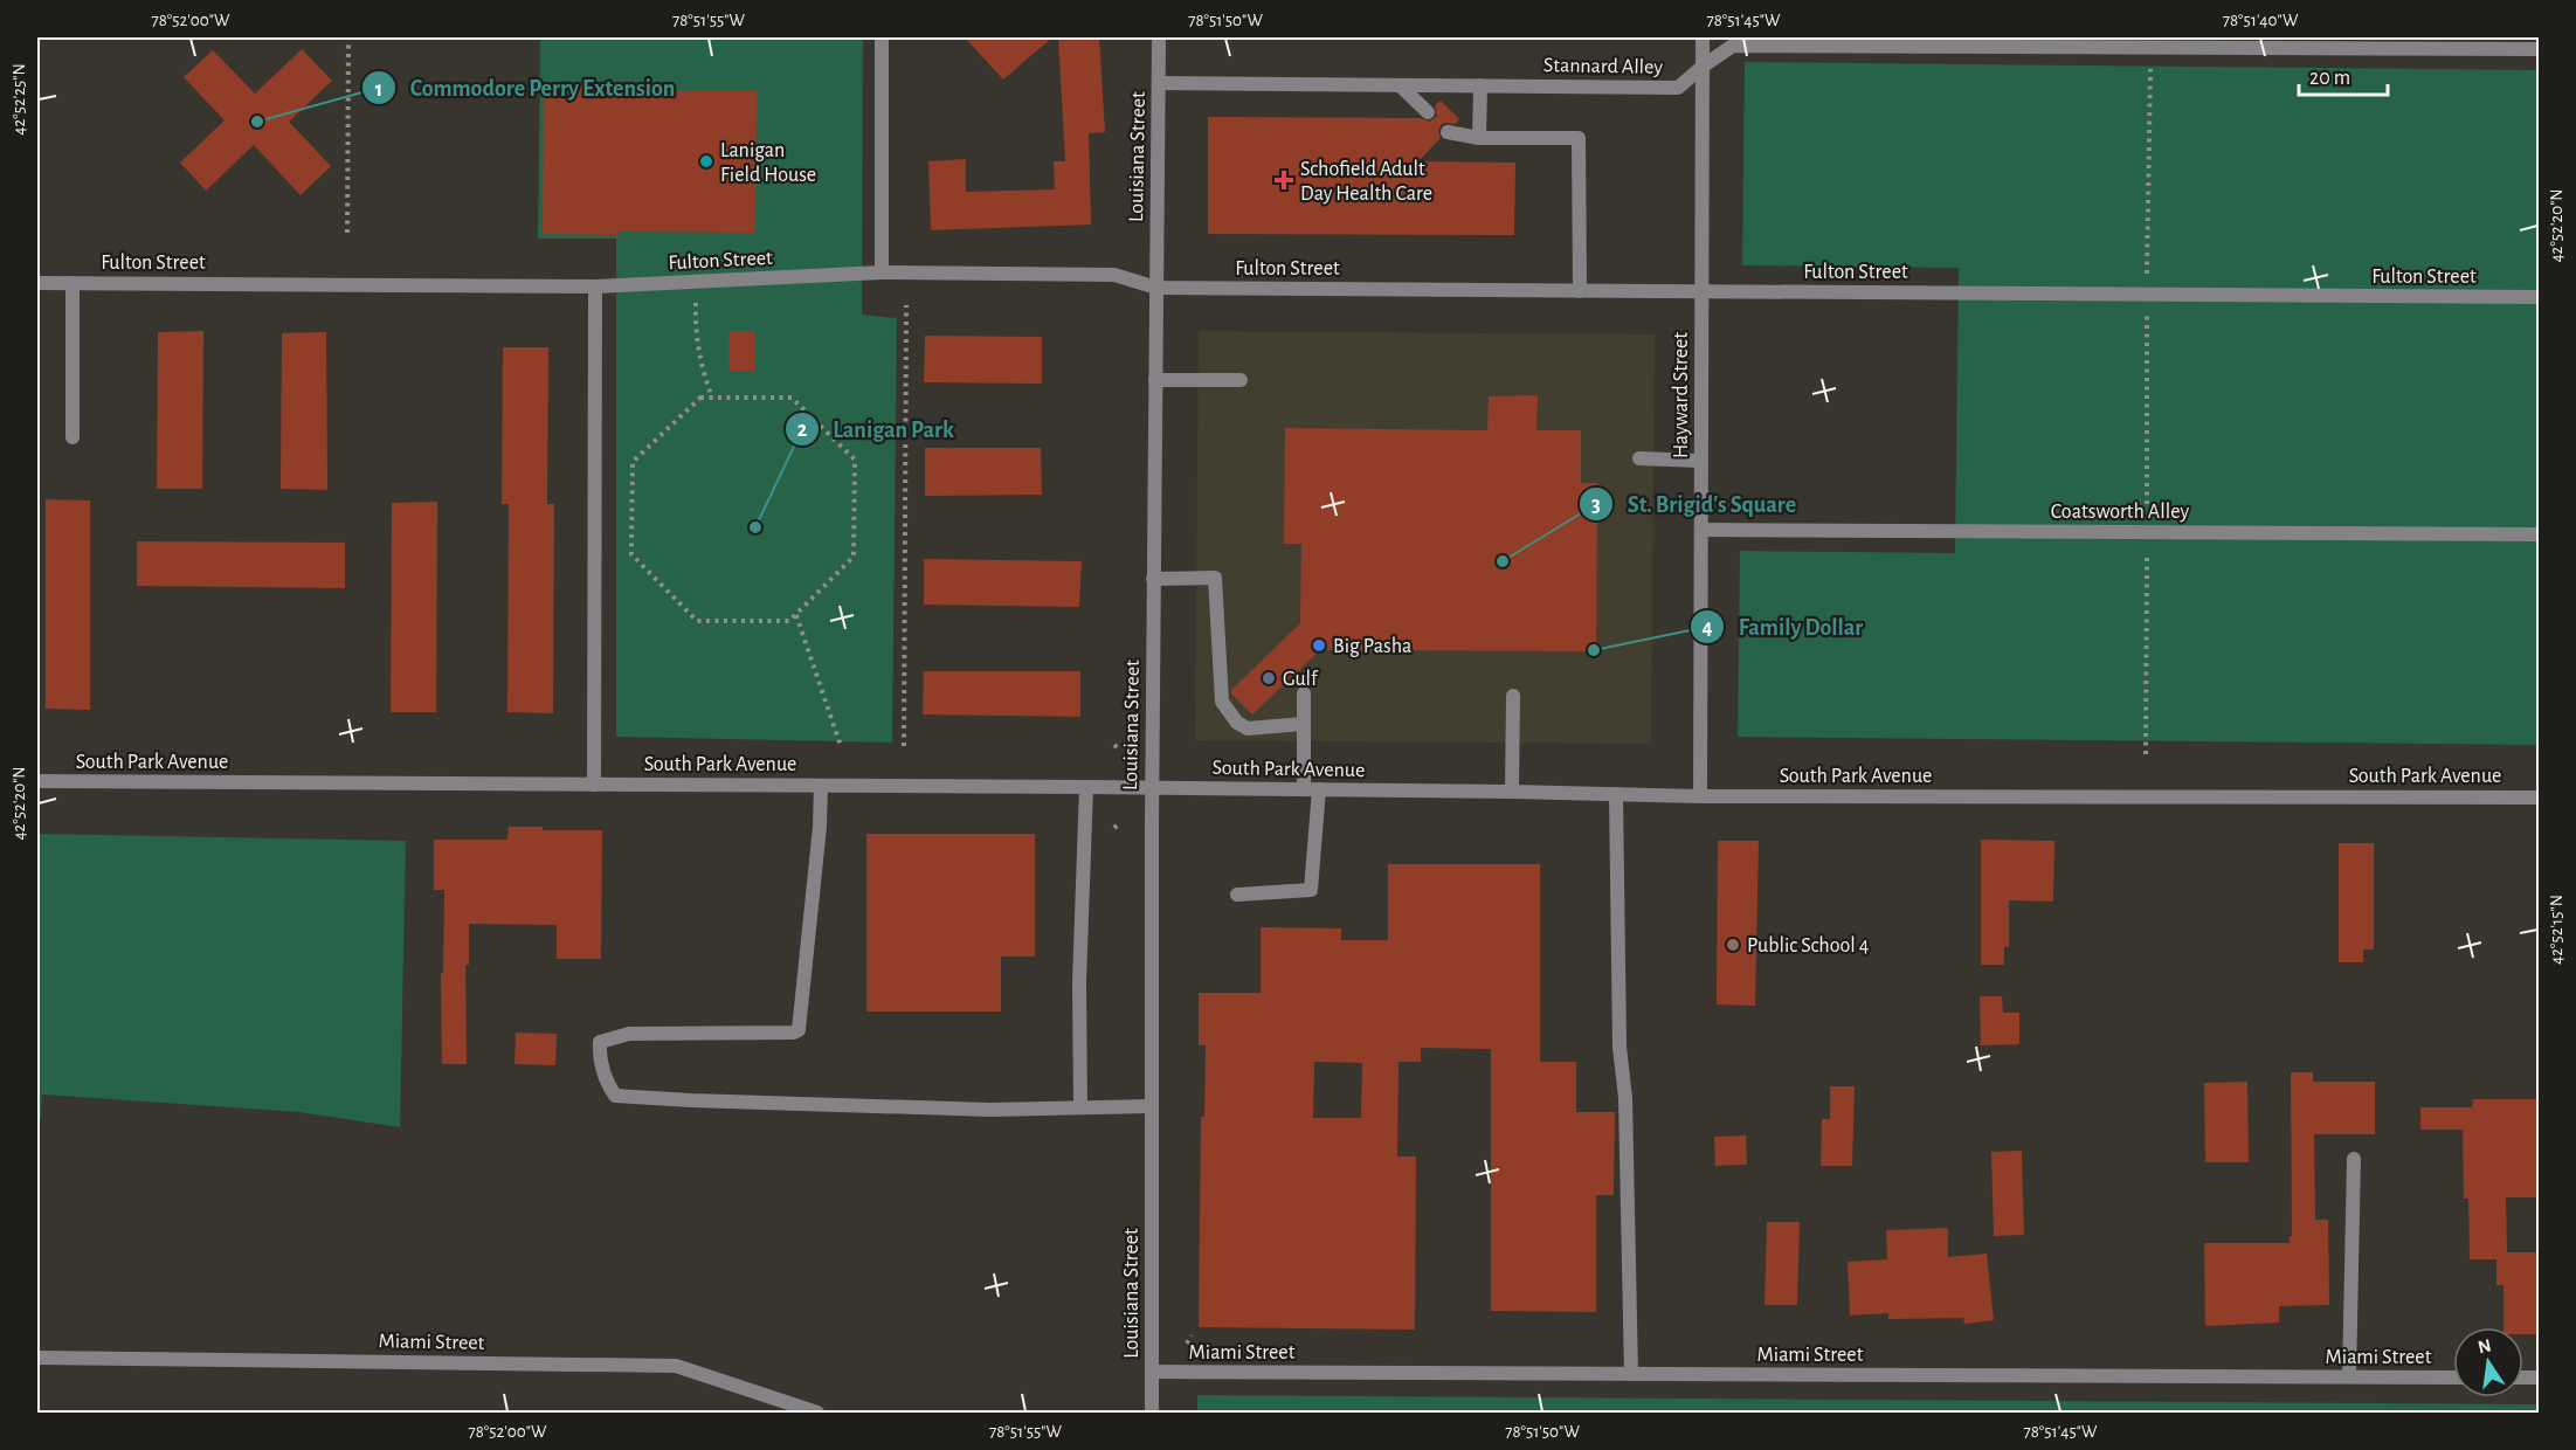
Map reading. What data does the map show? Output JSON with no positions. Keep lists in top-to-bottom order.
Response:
{
  "streets": {
    "street": [
      "Stannard Alley",
      "Louisiana Street",
      "Fulton Street",
      "Hayward Street",
      "Coatsworth Alley",
      "South Park Avenue",
      "Miami Street"
    ]
  },
  "crossings": [
    ["Stannard Alley", "Louisiana Street"],
    ["Stannard Alley", "Hayward Street"],
    ["Louisiana Street", "Fulton Street"],
    ["Louisiana Street", "South Park Avenue"],
    ["Louisiana Street", "Miami Street"],
    ["Fulton Street", "Hayward Street"],
    ["Hayward Street", "Coatsworth Alley"],
    ["Hayward Street", "South Park Avenue"]
  ],
  "places": {
    "other": [
      "Commodore Perry Extension",
      "Lanigan Field House",
      "Lanigan Park",
      "St. Brigid's Square",
      "Big Pasha",
      "Family Dollar",
      "Gulf",
      "Public School 4"
    ],
    "health": ["Schofield Adult Day Health Care"]
  },
  "scale_bar": "20 m",
  "north": "top",
  "coordinates": [
    "78°52'00\"W",
    "78°51'55\"W",
    "78°51'50\"W",
    "78°51'45\"W",
    "78°51'40\"W",
    "42°52'25\"N",
    "42°52'20\"N",
    "42°52'15\"N"
  ]
}
